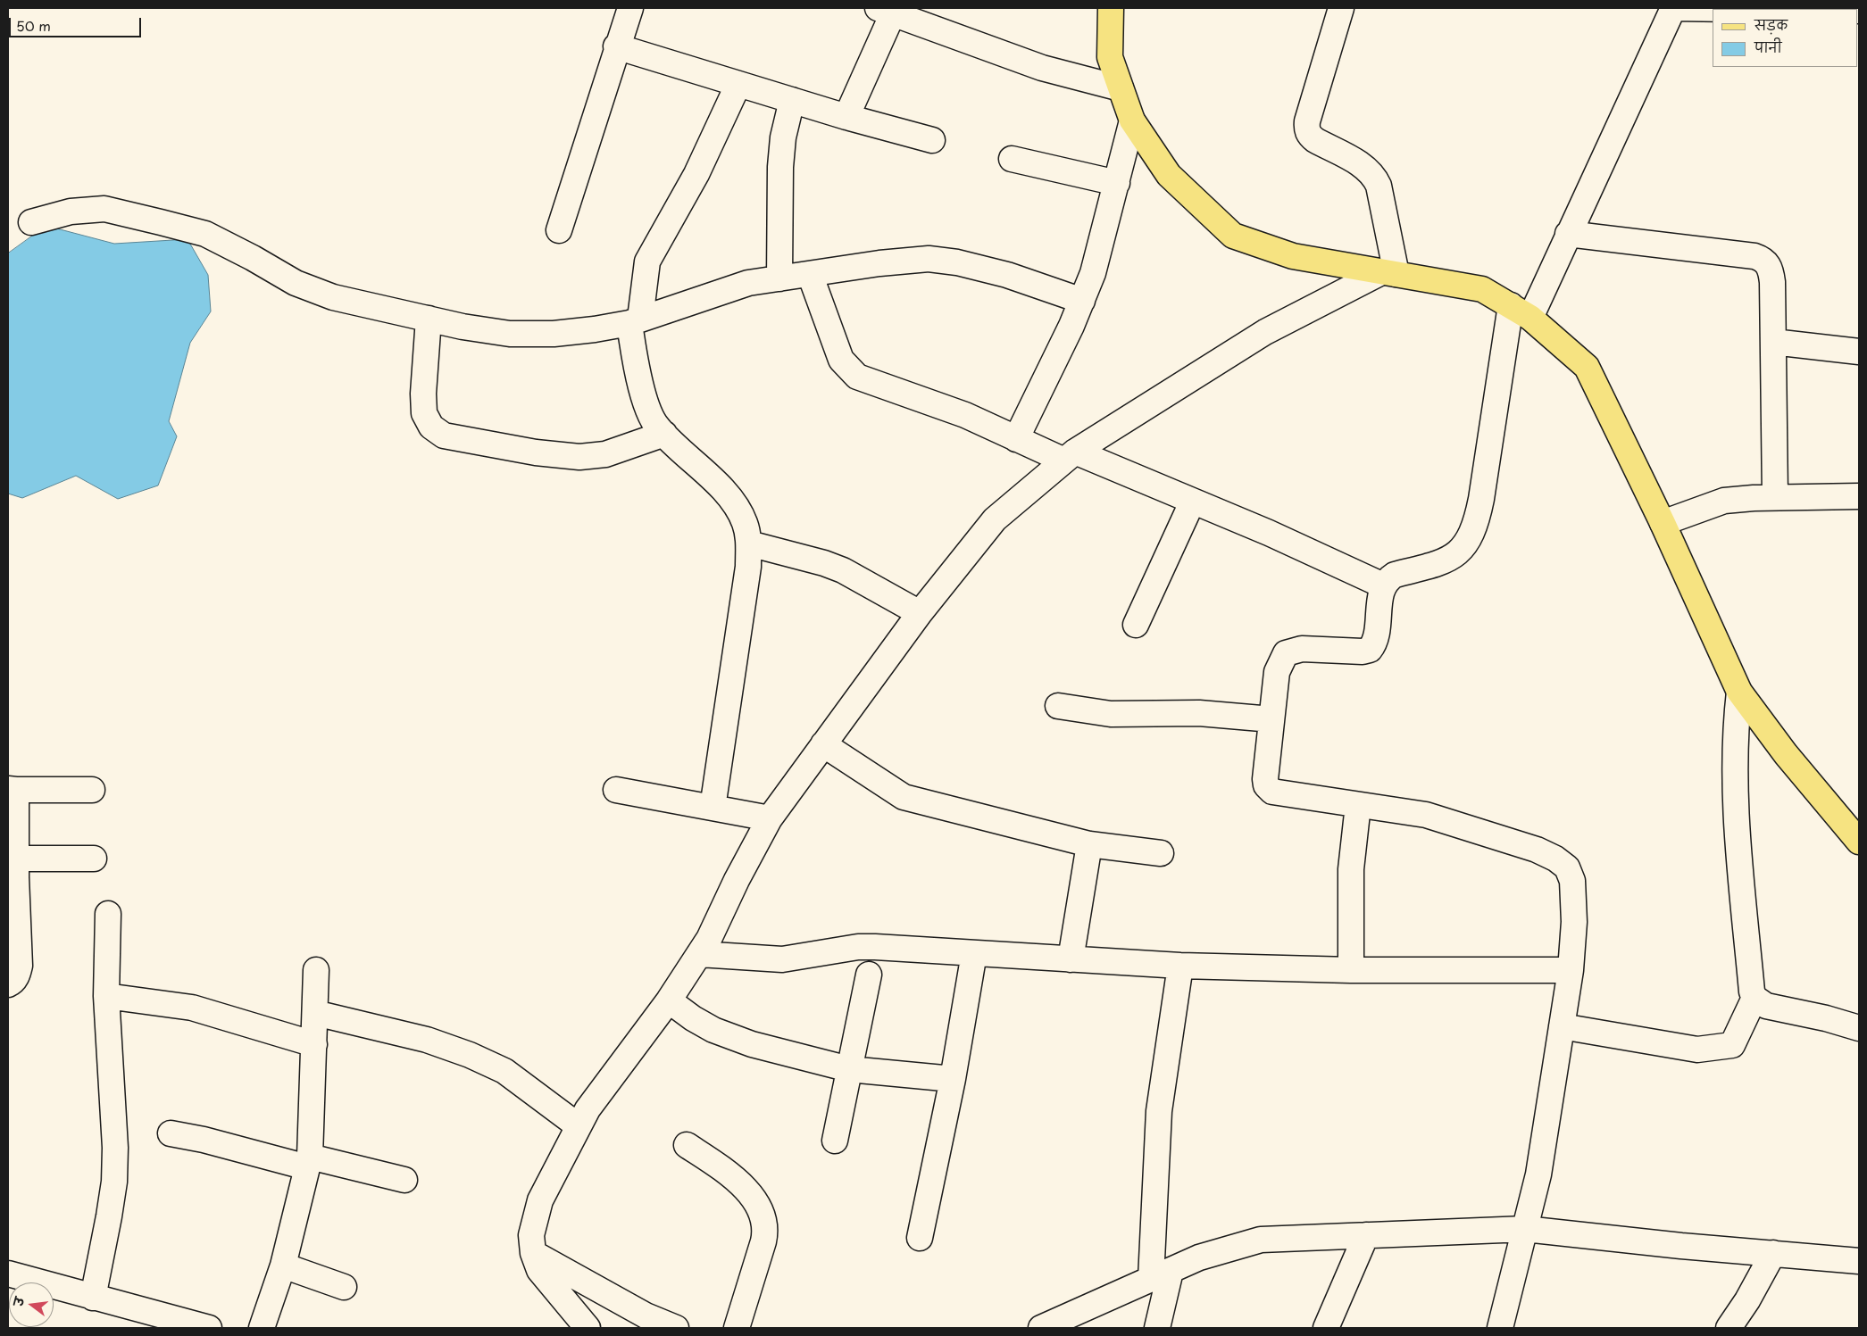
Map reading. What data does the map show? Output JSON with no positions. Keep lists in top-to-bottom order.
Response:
{
  "legend": ["सड़क", "पानी"],
  "scale_bar": "50 m",
  "north": "left"
}
